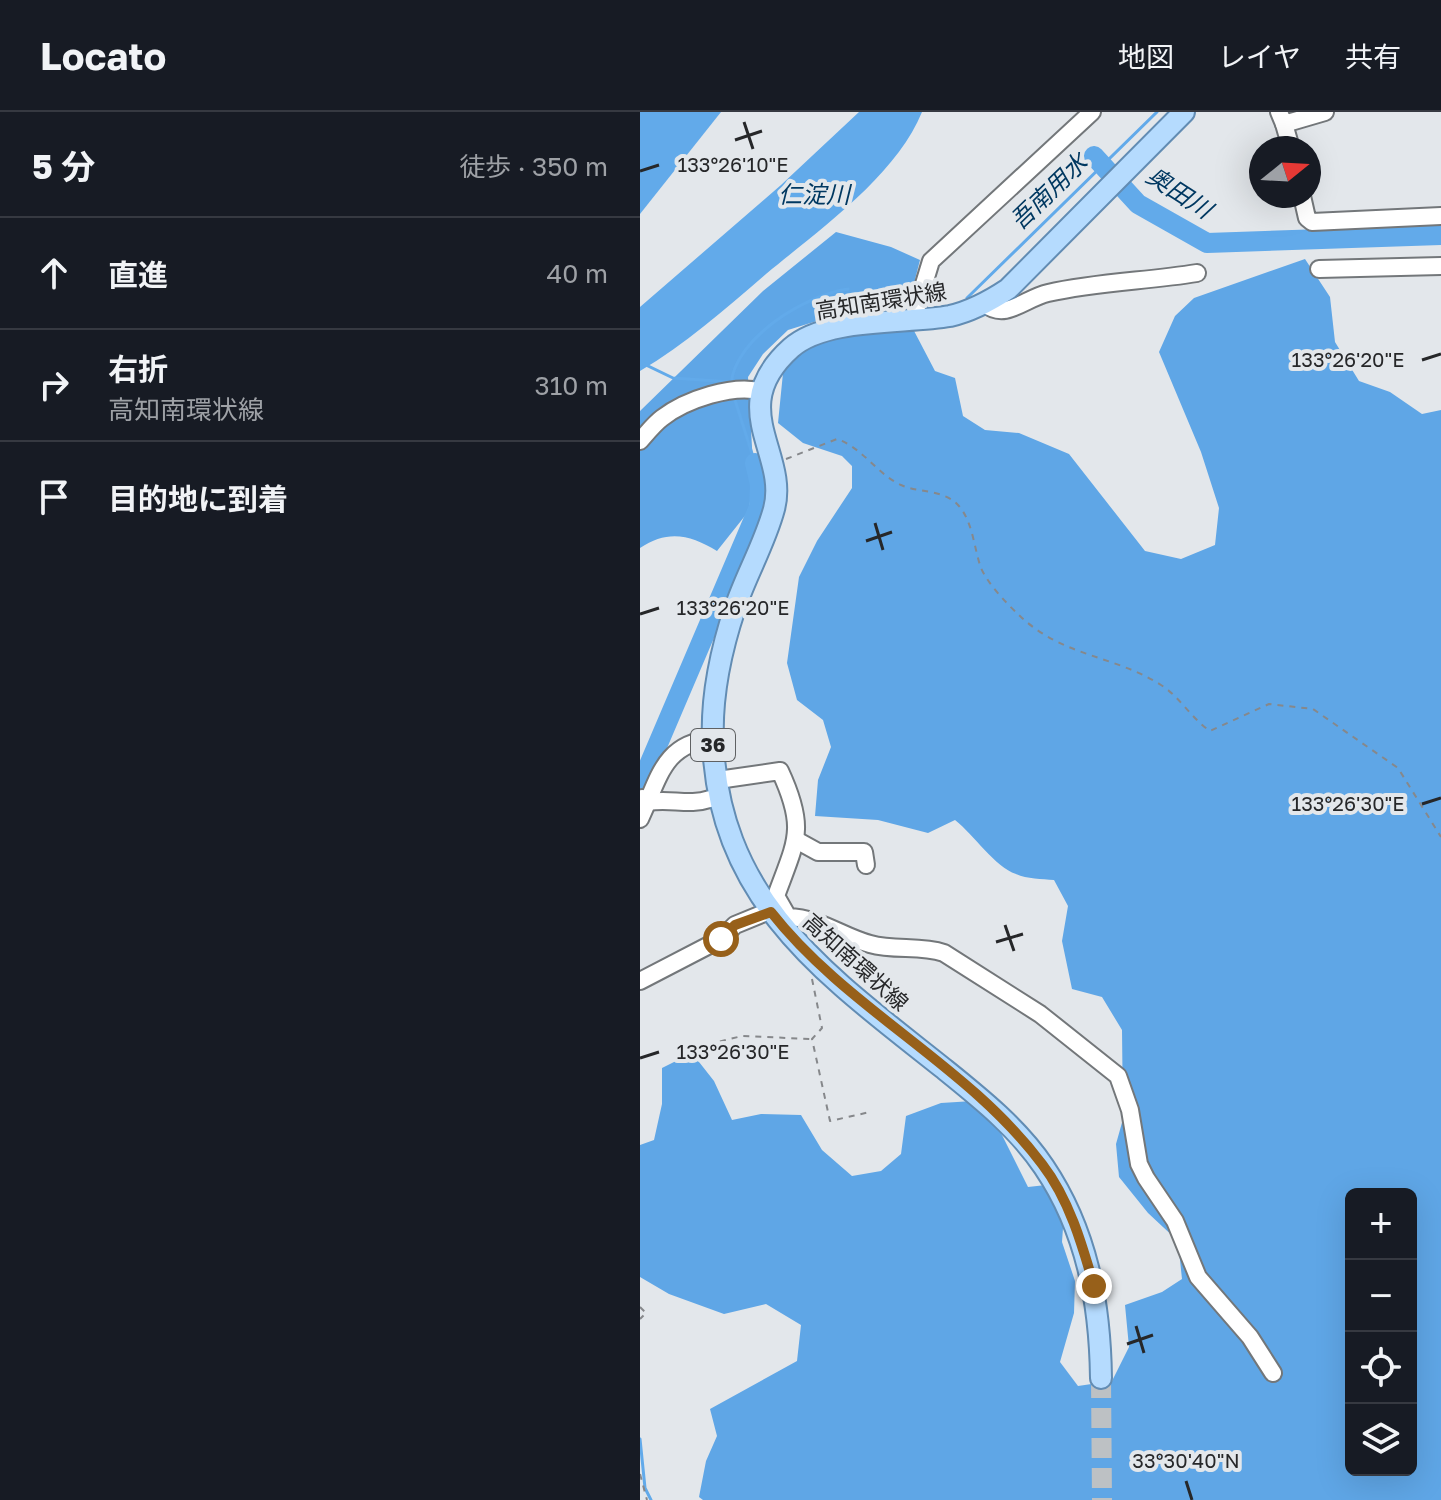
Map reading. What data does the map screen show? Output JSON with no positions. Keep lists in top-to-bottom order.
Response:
{
  "streets": {
    "main road": ["高知南環状線", "36"]
  },
  "water": ["吾南用水", "奥田川", "仁淀川"],
  "north": "right",
  "page": {
    "header": "Locato",
    "nav": ["地図", "レイヤ", "共有"],
    "heading": ["5 分", "徒歩 · 350 m"],
    "list": [
      ["直進", "40 m"],
      ["右折", "高知南環状線", "310 m"],
      "目的地に到着"
    ],
    "map_buttons": ["+", "−"]
  },
  "coordinates": [
    "133°26'10\"E",
    "133°26'20\"E",
    "133°26'30\"E",
    "33°30'40\"N"
  ]
}
